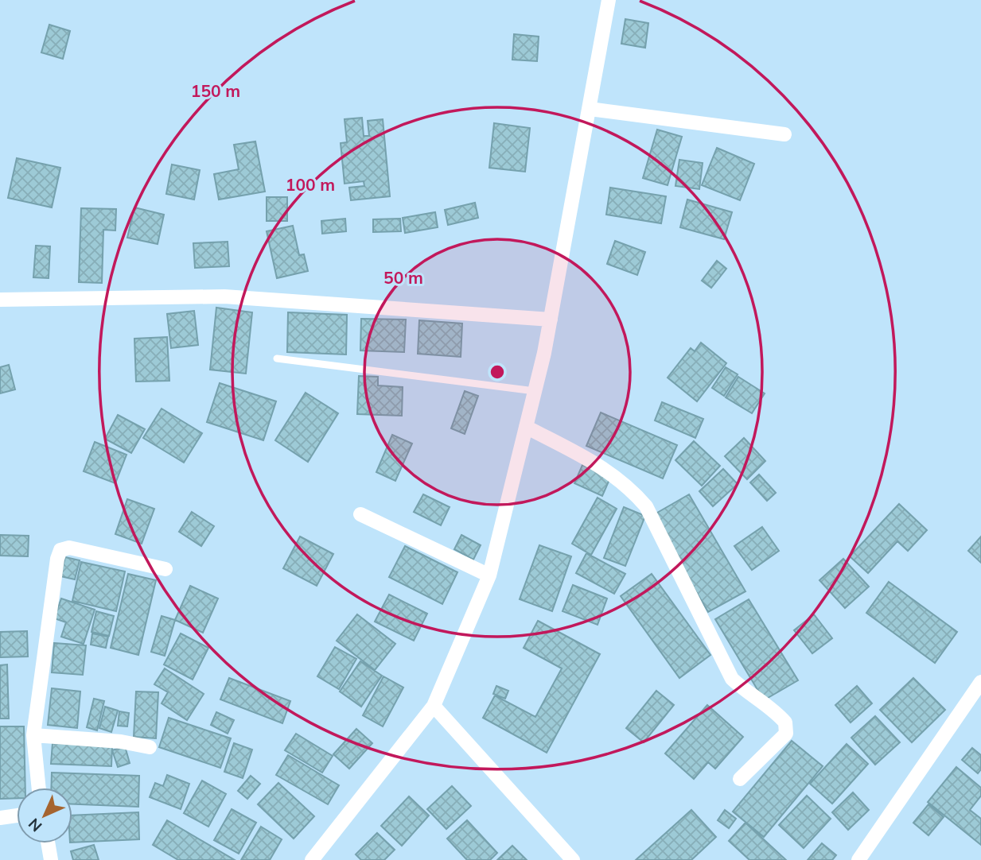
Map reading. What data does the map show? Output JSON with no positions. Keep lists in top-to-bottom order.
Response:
{
  "north": "bottom left",
  "rings": ["150 m", "100 m", "50 m"]
}
